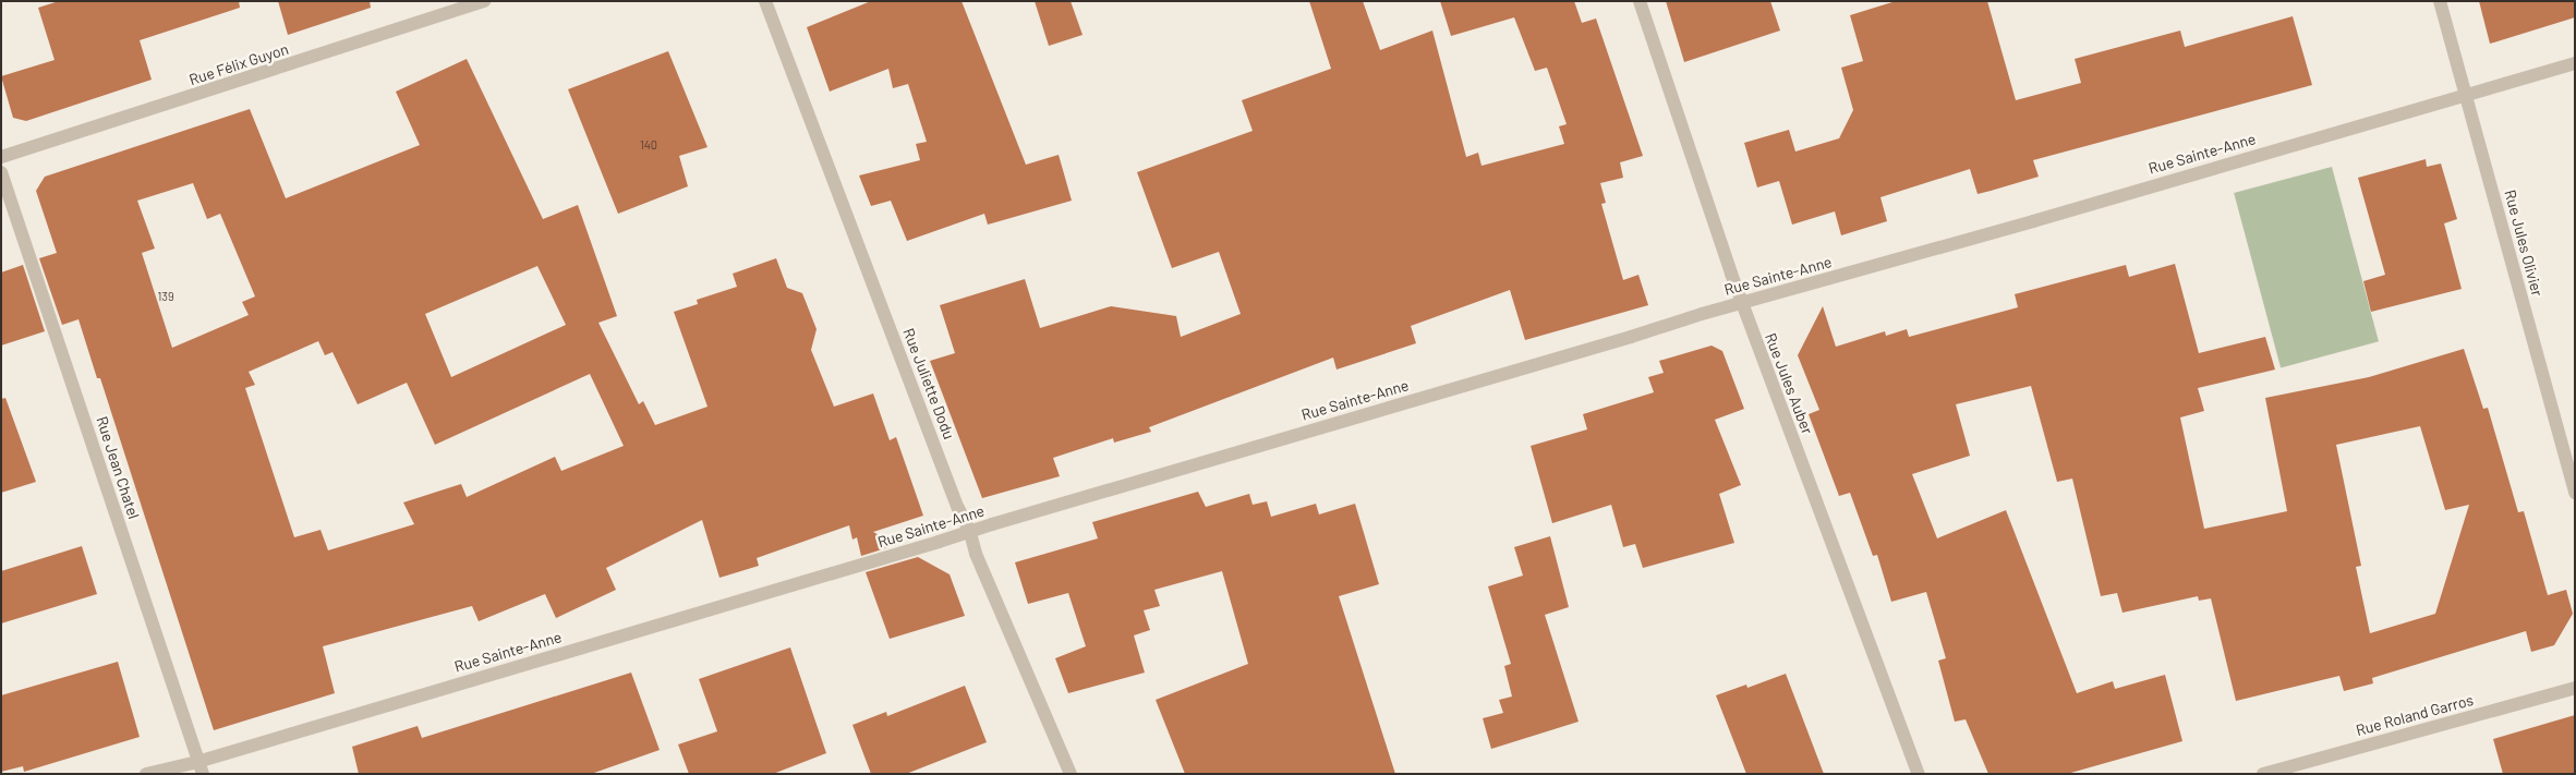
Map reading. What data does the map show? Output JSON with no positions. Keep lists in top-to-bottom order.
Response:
{
  "streets": {
    "street": [
      "Rue Félix Guyon",
      "Rue Sainte-Anne",
      "Rue Jules Olivier",
      "Rue Juliette Dodu",
      "Rue Jules Auber",
      "Rue Jean Chatel",
      "Rue Roland Garros"
    ]
  },
  "crossings": [
    ["Rue Sainte-Anne", "Rue Jules Olivier"],
    ["Rue Sainte-Anne", "Rue Juliette Dodu"],
    ["Rue Sainte-Anne", "Rue Jules Auber"],
    ["Rue Sainte-Anne", "Rue Jean Chatel"]
  ],
  "house_numbers": ["140", "139"]
}
